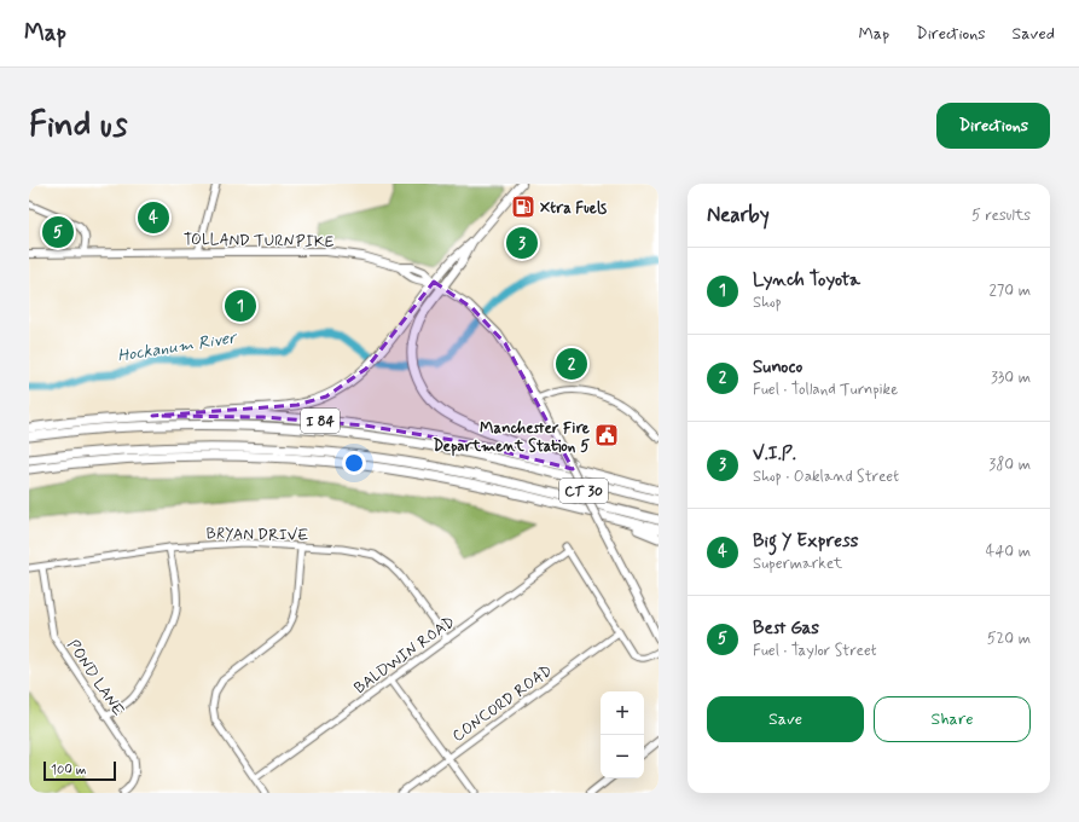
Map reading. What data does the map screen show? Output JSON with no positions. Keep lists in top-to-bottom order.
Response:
{
  "streets": {
    "highway": ["I 84"],
    "main road": ["TOLLAND TURNPIKE", "CT 30"],
    "street": [
      "BRYAN DRIVE",
      "BALDWIN ROAD",
      "POND LANE",
      "CONCORD ROAD"
    ]
  },
  "crossings": [
    ["TOLLAND TURNPIKE", "CT 30"],
    ["BRYAN DRIVE", "BALDWIN ROAD"],
    ["BRYAN DRIVE", "POND LANE"],
    ["BALDWIN ROAD", "CONCORD ROAD"]
  ],
  "water": ["Hockanum River"],
  "places": {
    "fuel station": ["Xtra Fuels"],
    "public building": ["Manchester Fire Department Station 5"]
  },
  "scale_bar": "100 m",
  "page": {
    "header": "Map",
    "nav": ["Map", "Directions", "Saved"],
    "buttons": [
      "Directions",
      ["Save", "Share"]
    ],
    "title": "Find us",
    "heading": ["Nearby", "5 results"],
    "pins": [
      "4",
      "5",
      "3",
      "1",
      "2"
    ],
    "list": [
      {
        "mark": "1",
        "name": "Lynch Toyota",
        "note": "Shop",
        "value": "270 m"
      },
      {
        "mark": "2",
        "name": "Sunoco",
        "note": "Fuel · Tolland Turnpike",
        "value": "330 m"
      },
      {
        "mark": "3",
        "name": "V.I.P.",
        "note": "Shop · Oakland Street",
        "value": "380 m"
      },
      {
        "mark": "4",
        "name": "Big Y Express",
        "note": "Supermarket",
        "value": "440 m"
      },
      {
        "mark": "5",
        "name": "Best Gas",
        "note": "Fuel · Taylor Street",
        "value": "520 m"
      }
    ],
    "map_buttons": ["+", "−"],
    "scale": "100 m"
  }
}
